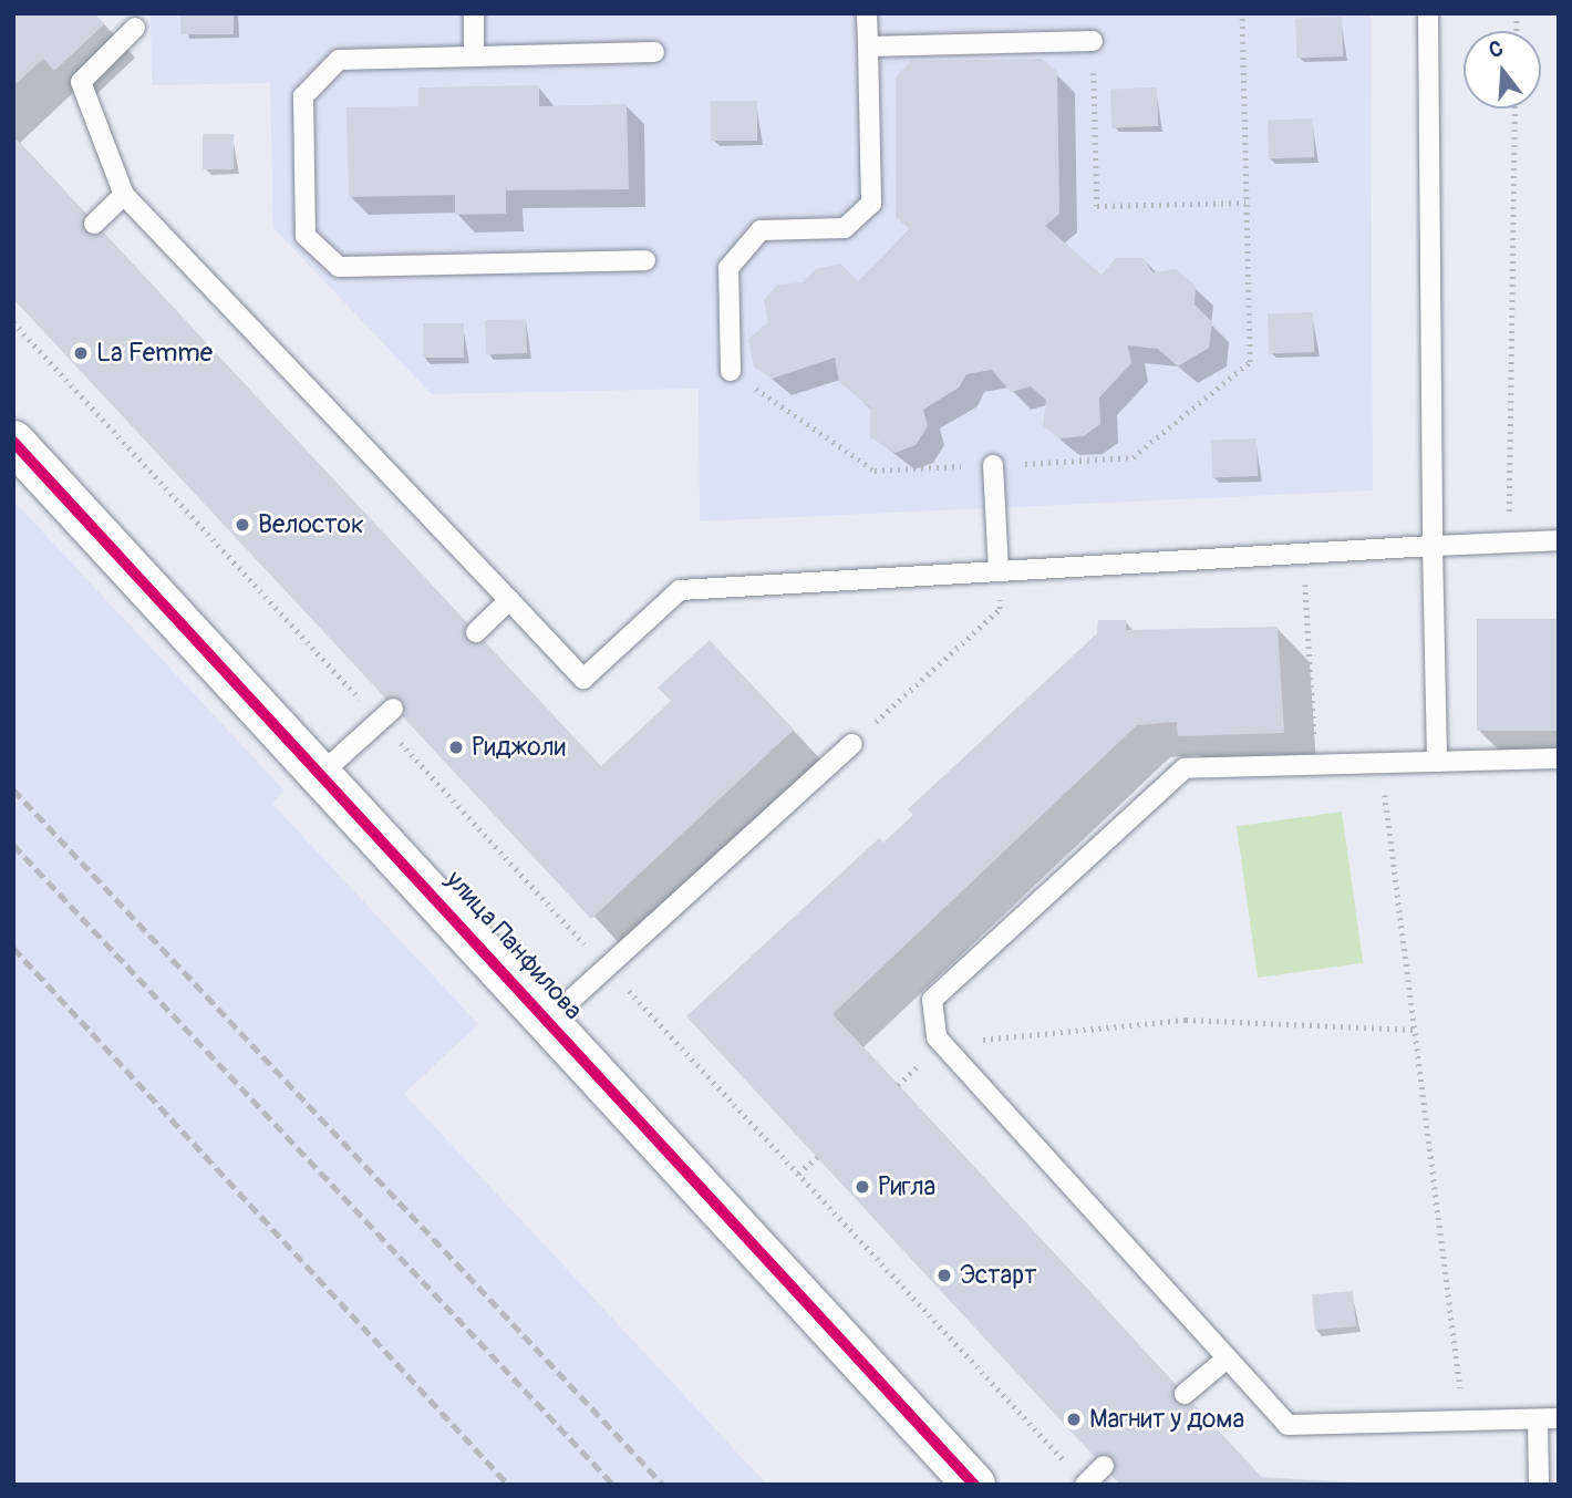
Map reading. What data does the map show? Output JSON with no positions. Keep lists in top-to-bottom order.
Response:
{
  "streets": {
    "street": ["улица Панфилова"]
  },
  "places": [
    "La Femme",
    "Велосток",
    "Риджоли",
    "Ригла",
    "Эстарт",
    "Магнит у дома"
  ],
  "north": "top"
}
